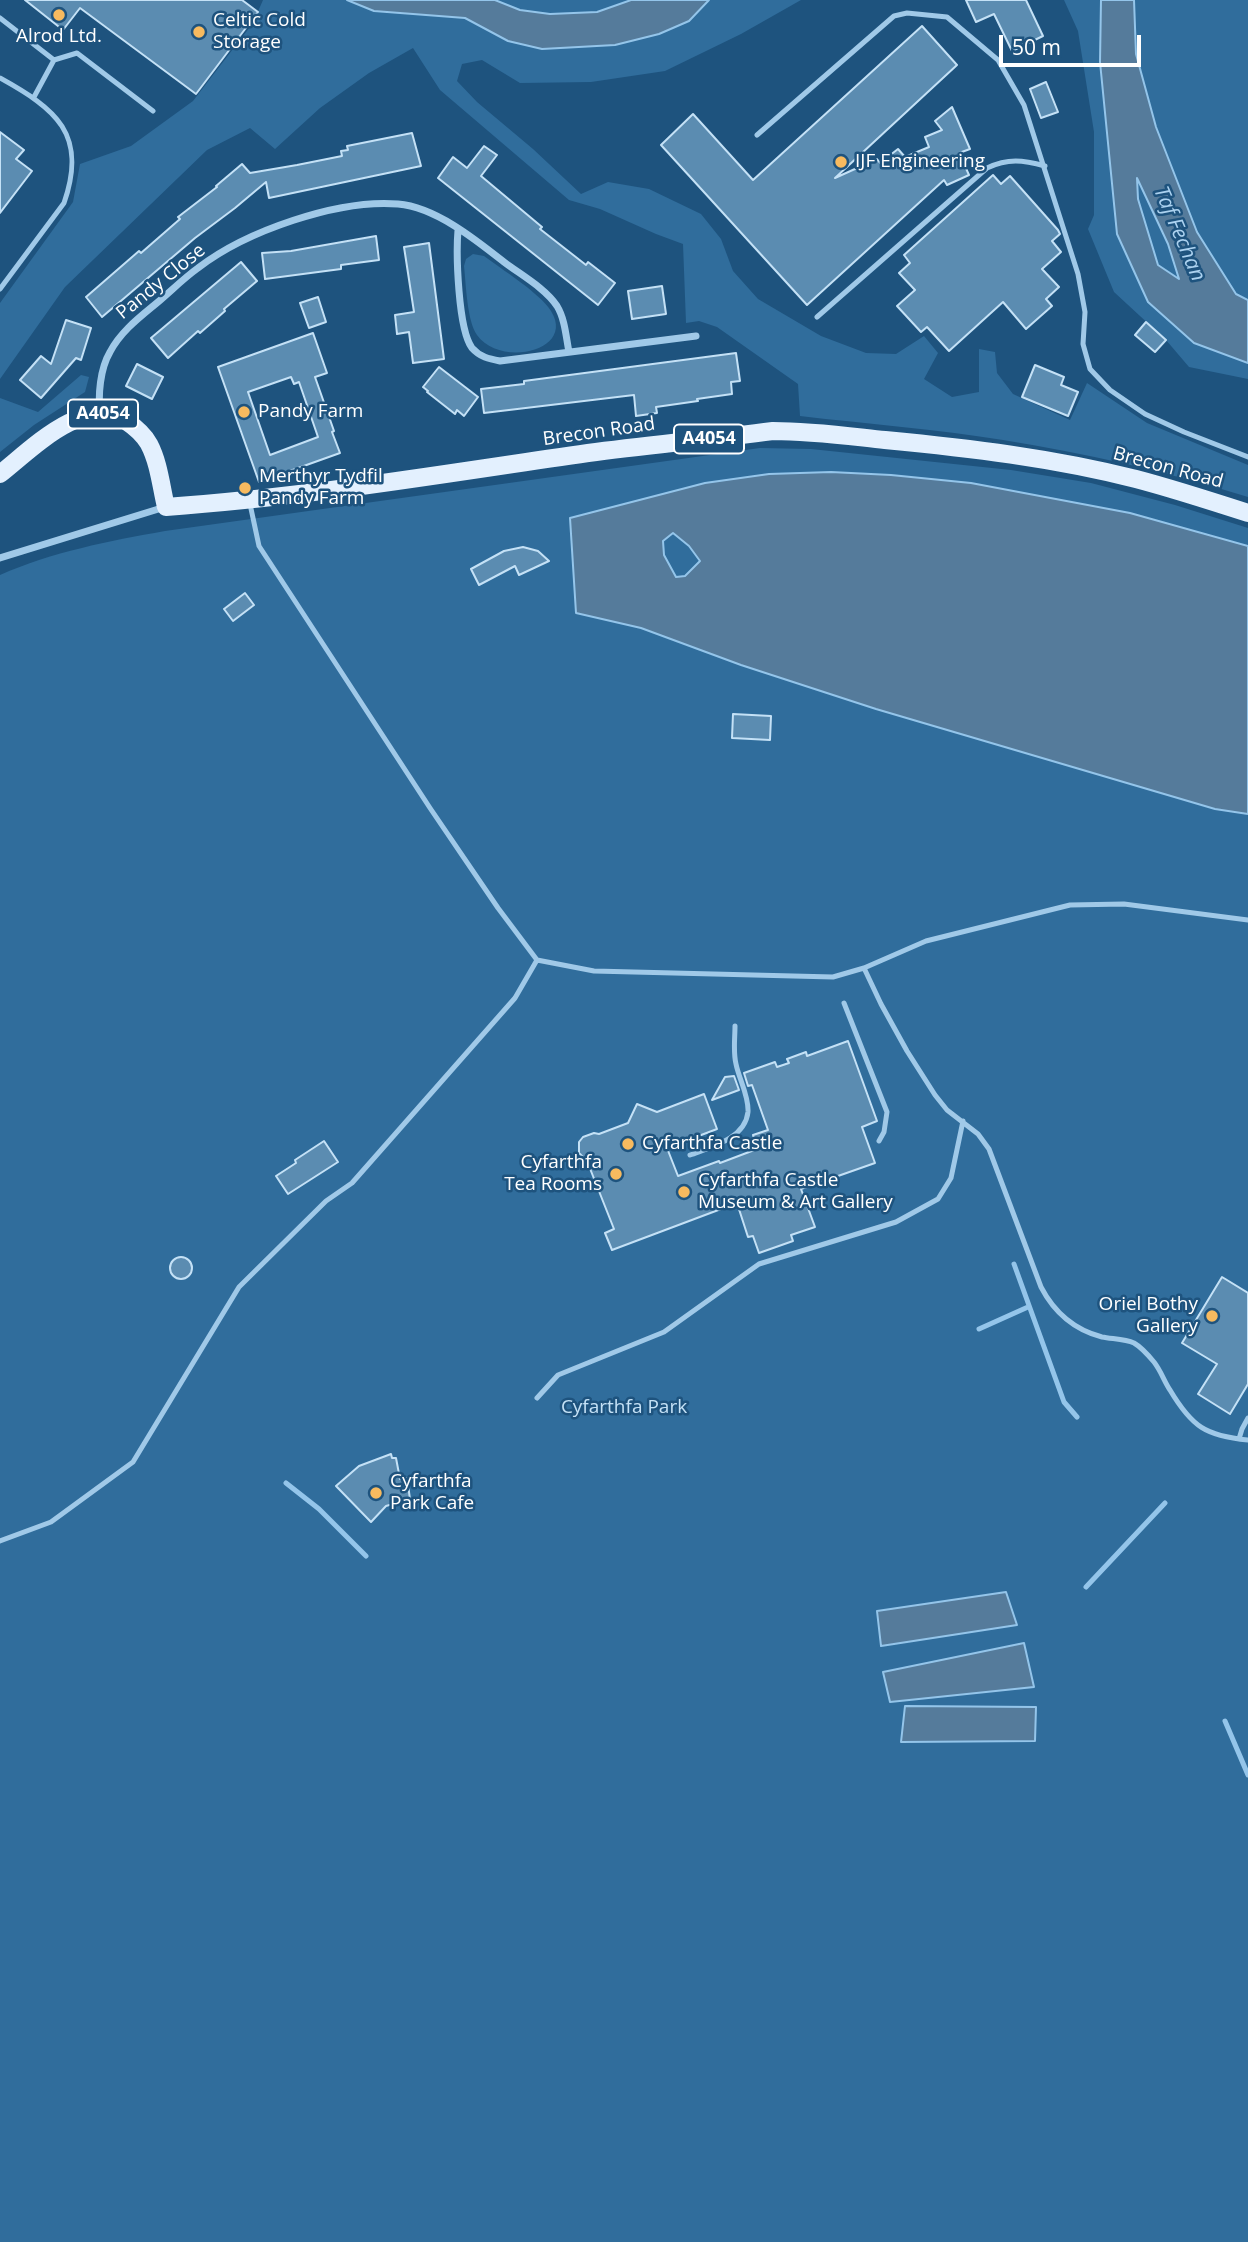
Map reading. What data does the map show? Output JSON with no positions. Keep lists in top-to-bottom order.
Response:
{
  "streets": {
    "main road": ["A4054", "Brecon Road"],
    "street": ["Pandy Close"]
  },
  "crossings": [
    ["Pandy Close", "A4054"],
    ["A4054", "Brecon Road"]
  ],
  "water": ["Taf Fechan"],
  "parks": ["Cyfarthfa Park"],
  "places": [
    "Alrod Ltd.",
    "Celtic Cold Storage",
    "IJF Engineering",
    "Pandy Farm",
    "Merthyr Tydfil Pandy Farm",
    "Cyfarthfa Castle",
    "Cyfarthfa Tea Rooms",
    "Cyfarthfa Castle Museum & Art Gallery",
    "Oriel Bothy Gallery",
    "Cyfarthfa Park Cafe"
  ],
  "scale_bar": "50 m"
}
